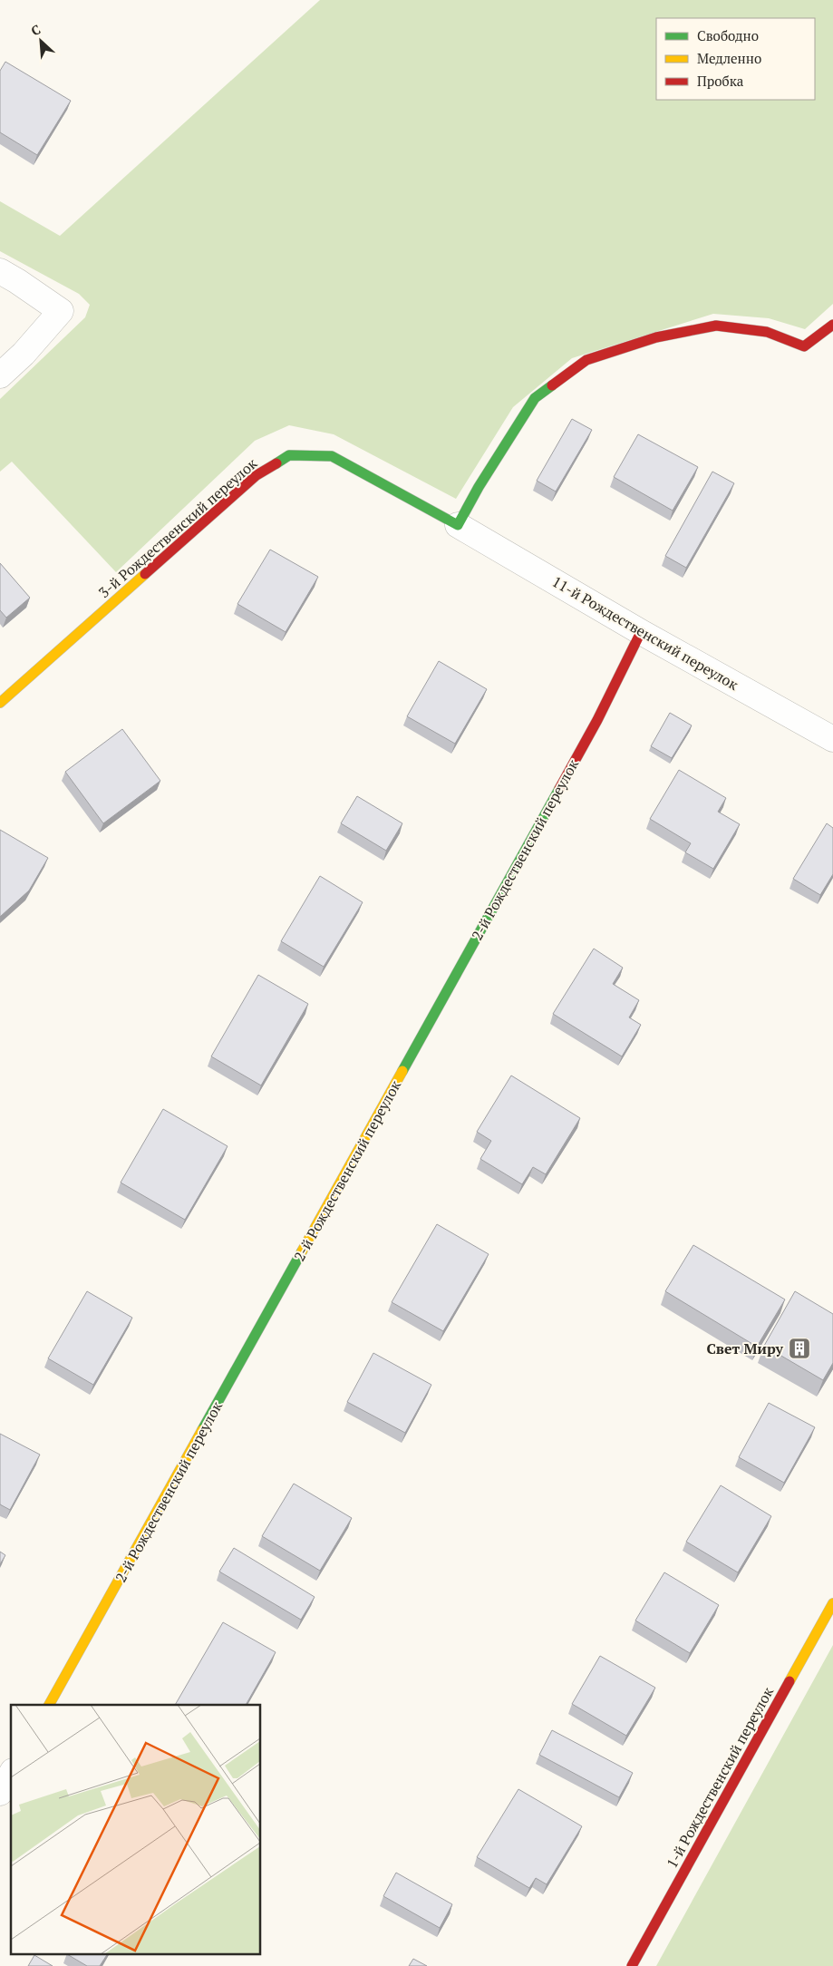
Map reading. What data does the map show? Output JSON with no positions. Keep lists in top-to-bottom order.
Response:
{
  "streets": {
    "street": [
      "3-й Рождественский переулок",
      "11-й Рождественский переулок",
      "2-й Рождественский переулок",
      "1-й Рождественский переулок"
    ]
  },
  "crossings": [
    ["3-й Рождественский переулок", "11-й Рождественский переулок"],
    ["11-й Рождественский переулок", "2-й Рождественский переулок"]
  ],
  "places": {
    "building": ["Свет Миру"]
  },
  "legend": ["Свободно", "Медленно", "Пробка"],
  "north": "top left"
}
